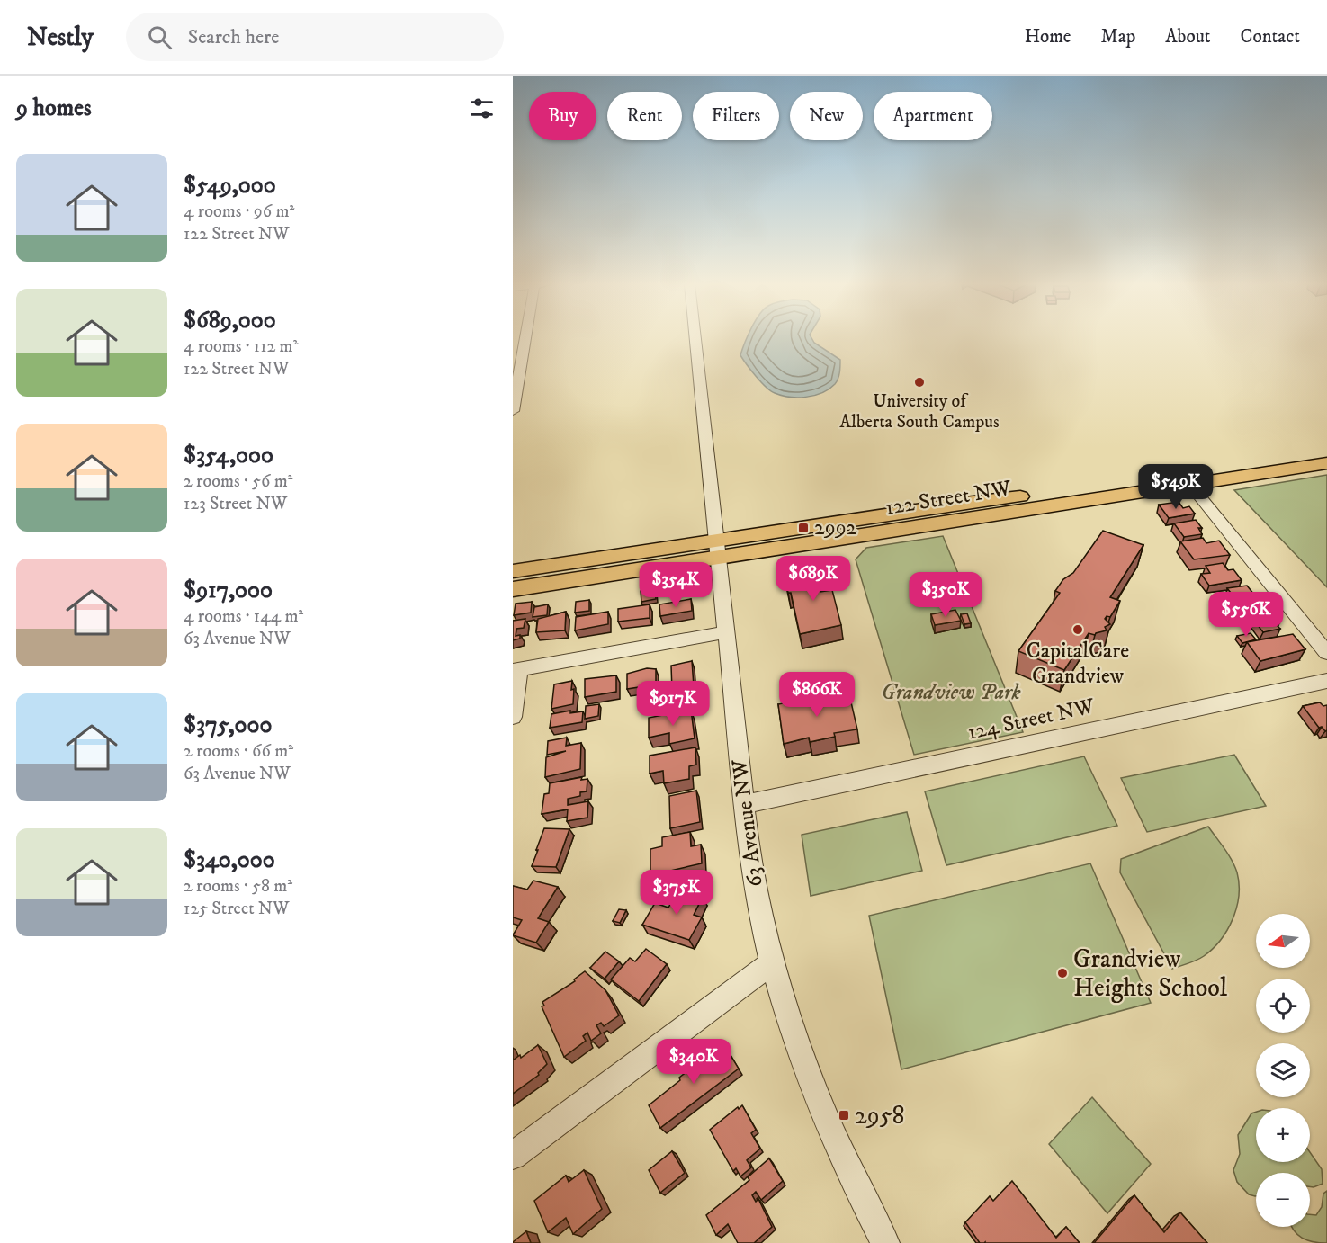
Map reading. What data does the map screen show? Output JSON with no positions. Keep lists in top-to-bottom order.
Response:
{
  "streets": {
    "main road": ["122 Street NW"],
    "street": ["124 Street NW", "63 Avenue NW"]
  },
  "crossings": [
    ["122 Street NW", "63 Avenue NW"],
    ["124 Street NW", "63 Avenue NW"]
  ],
  "parks": ["Grandview Park"],
  "places": {
    "other": ["University of Alberta South Campus", "CapitalCare Grandview", "Grandview Heights School"],
    "transit": ["2992", "2958"]
  },
  "north": "left",
  "page": {
    "header": "Nestly",
    "search": "Search here",
    "nav": [
      "Home",
      "Map",
      "About",
      "Contact"
    ],
    "heading": "9 homes",
    "chip": [
      "Buy",
      "Rent",
      "Filters",
      "New",
      "Apartment"
    ],
    "list": [
      {
        "name": "$549,000",
        "note": "4 rooms · 96 m² · 122 Street NW"
      },
      {
        "name": "$689,000",
        "note": "4 rooms · 112 m² · 122 Street NW"
      },
      {
        "name": "$354,000",
        "note": "2 rooms · 56 m² · 123 Street NW"
      },
      {
        "name": "$917,000",
        "note": "4 rooms · 144 m² · 63 Avenue NW"
      },
      {
        "name": "$375,000",
        "note": "2 rooms · 66 m² · 63 Avenue NW"
      },
      {
        "name": "$340,000",
        "note": "2 rooms · 58 m² · 125 Street NW"
      }
    ],
    "price": [
      "$549K",
      "$689K",
      "$354K",
      "$350K",
      "$556K",
      "$866K",
      "$917K",
      "$375K",
      "$340K"
    ],
    "map_buttons": ["+", "−"]
  }
}
